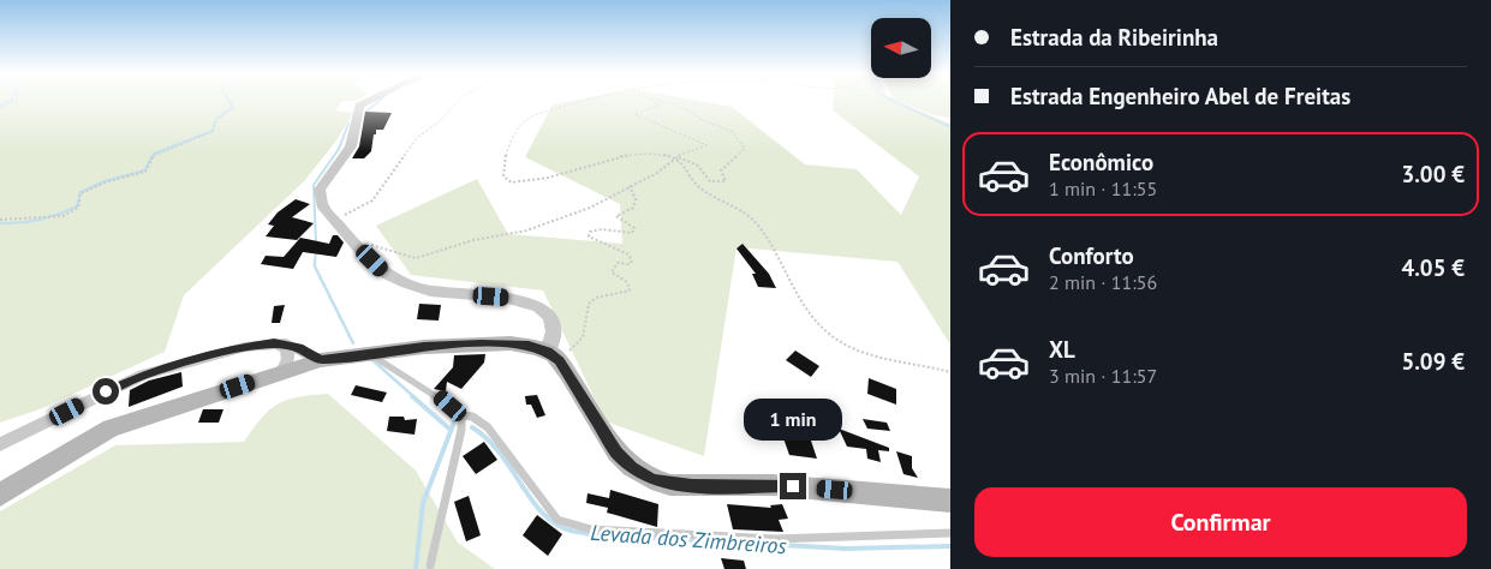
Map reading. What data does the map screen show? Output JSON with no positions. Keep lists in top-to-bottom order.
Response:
{
  "water": ["Levada dos Zimbreiros"],
  "north": "left",
  "page": {
    "banner": ["Estrada da Ribeirinha", "Estrada Engenheiro Abel de Freitas"],
    "list": [
      {
        "name": "Econômico",
        "note": "1 min · 11:55",
        "value": "3.00 €"
      },
      {
        "name": "Conforto",
        "note": "2 min · 11:56",
        "value": "4.05 €"
      },
      {
        "name": "XL",
        "note": "3 min · 11:57",
        "value": "5.09 €"
      }
    ],
    "bubble": "1 min",
    "buttons": "Confirmar"
  }
}
